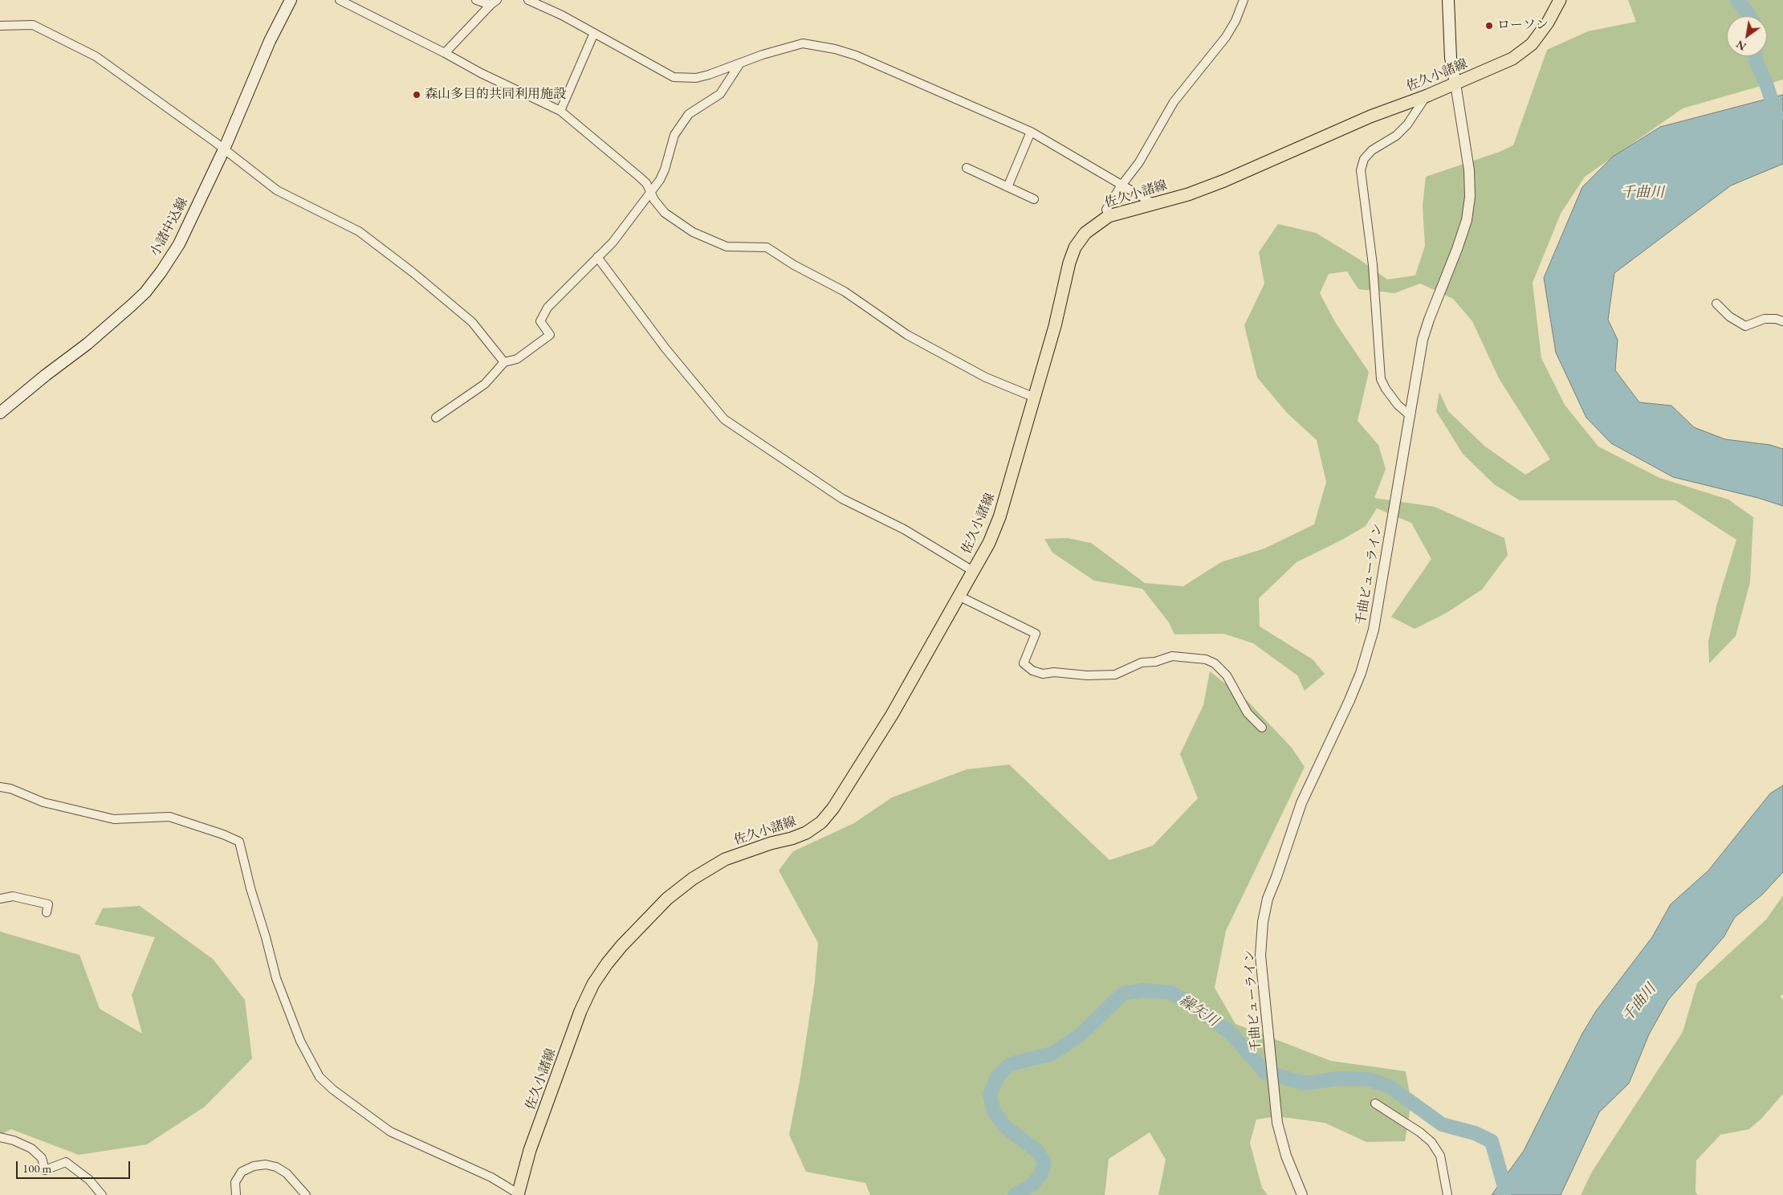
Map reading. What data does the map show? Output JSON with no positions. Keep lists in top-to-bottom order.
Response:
{
  "streets": {
    "main road": ["佐久小諸線", "小諸中込線"],
    "street": ["千曲ビューライン"]
  },
  "crossings": [
    ["佐久小諸線", "千曲ビューライン"]
  ],
  "water": ["千曲川", "繰矢川"],
  "places": ["ローソン", "森山多目的共同利用施設"],
  "scale_bar": "100 m",
  "north": "bottom left"
}
